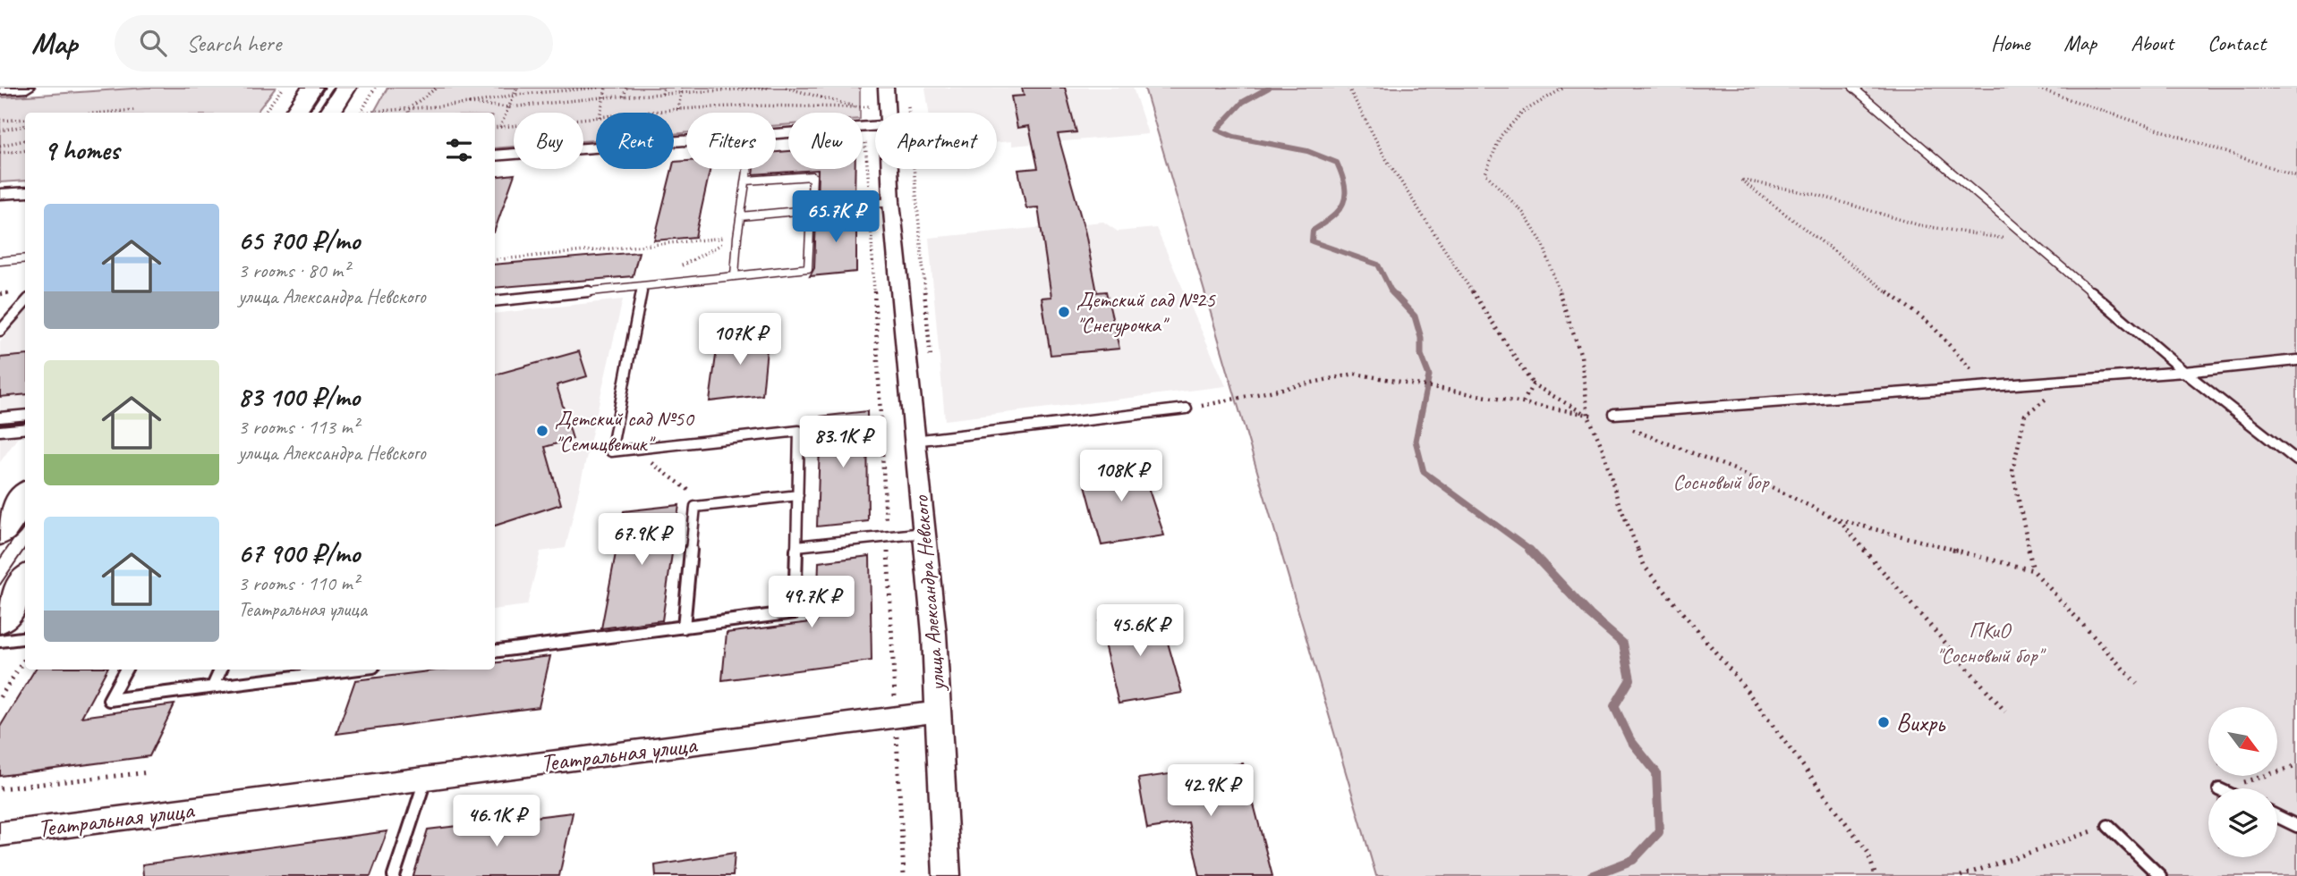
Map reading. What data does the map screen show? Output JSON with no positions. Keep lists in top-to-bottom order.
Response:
{
  "streets": {
    "street": ["улица Александра Невского", "Театральная улица"]
  },
  "crossings": [
    ["улица Александра Невского", "Театральная улица"]
  ],
  "parks": ["Сосновый бор", "ПКиО \"Сосновый бор\""],
  "places": ["Детский сад №25 \"Снегурочка\"", "Детский сад №50 \"Семицветик\"", "Вихрь"],
  "north": "bottom right",
  "page": {
    "header": "Map",
    "search": "Search here",
    "nav": [
      "Home",
      "Map",
      "About",
      "Contact"
    ],
    "chip": [
      "Buy",
      "Rent",
      "Filters",
      "New",
      "Apartment"
    ],
    "heading": "9 homes",
    "list": [
      {
        "name": "65 700 ₽/mo",
        "note": "3 rooms · 80 m² · улица Александра Невского"
      },
      {
        "name": "83 100 ₽/mo",
        "note": "3 rooms · 113 m² · улица Александра Невского"
      },
      {
        "name": "67 900 ₽/mo",
        "note": "3 rooms · 110 m² · Театральная улица"
      }
    ],
    "price": [
      "65.7K ₽",
      "107K ₽",
      "83.1K ₽",
      "108K ₽",
      "67.9K ₽",
      "49.7K ₽",
      "45.6K ₽",
      "42.9K ₽",
      "46.1K ₽"
    ]
  }
}
